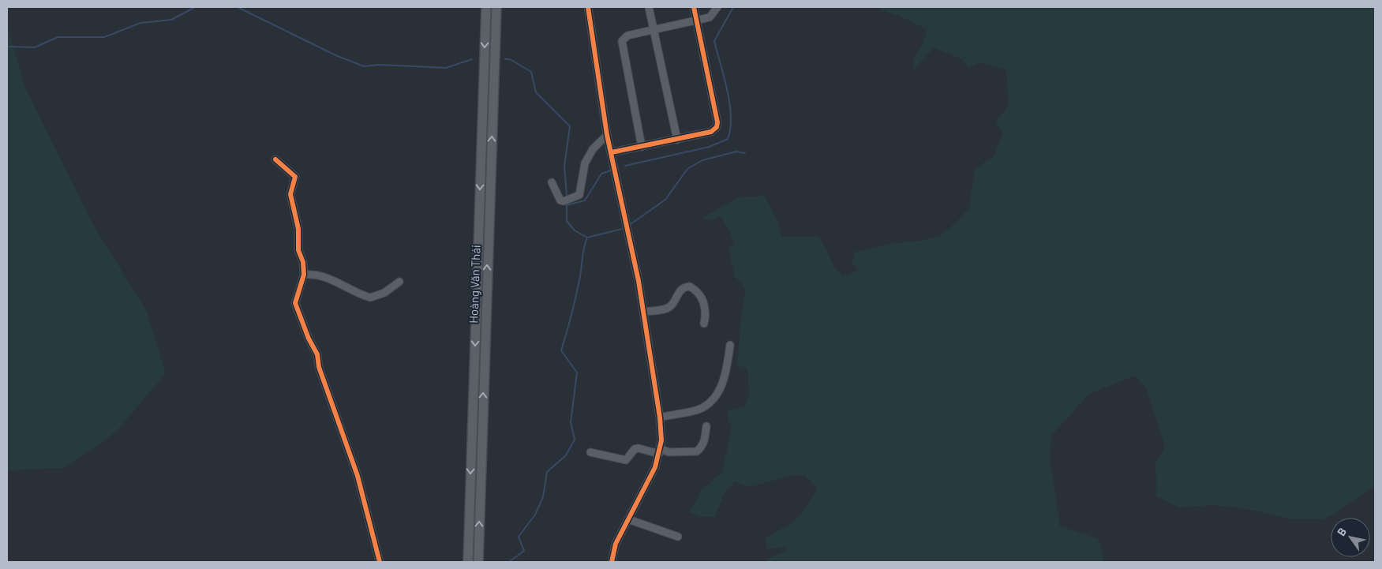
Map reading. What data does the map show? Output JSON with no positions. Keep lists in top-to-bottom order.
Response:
{
  "streets": {
    "main road": ["Hoàng Văn Thái"]
  },
  "north": "top left"
}
